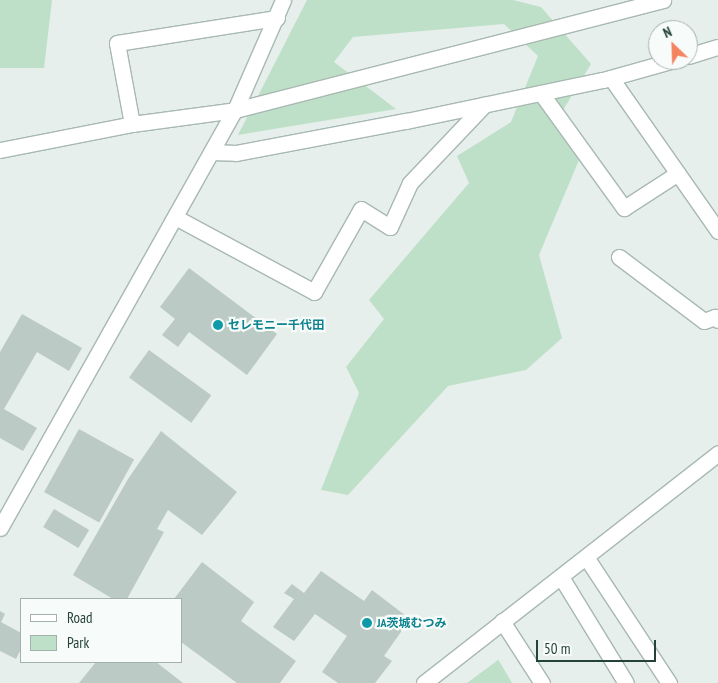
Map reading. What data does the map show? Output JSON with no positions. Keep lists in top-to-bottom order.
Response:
{
  "places": ["セレモニー千代田", "JA茨城むつみ"],
  "legend": ["Road", "Park"],
  "scale_bar": "50 m",
  "north": "top left"
}
